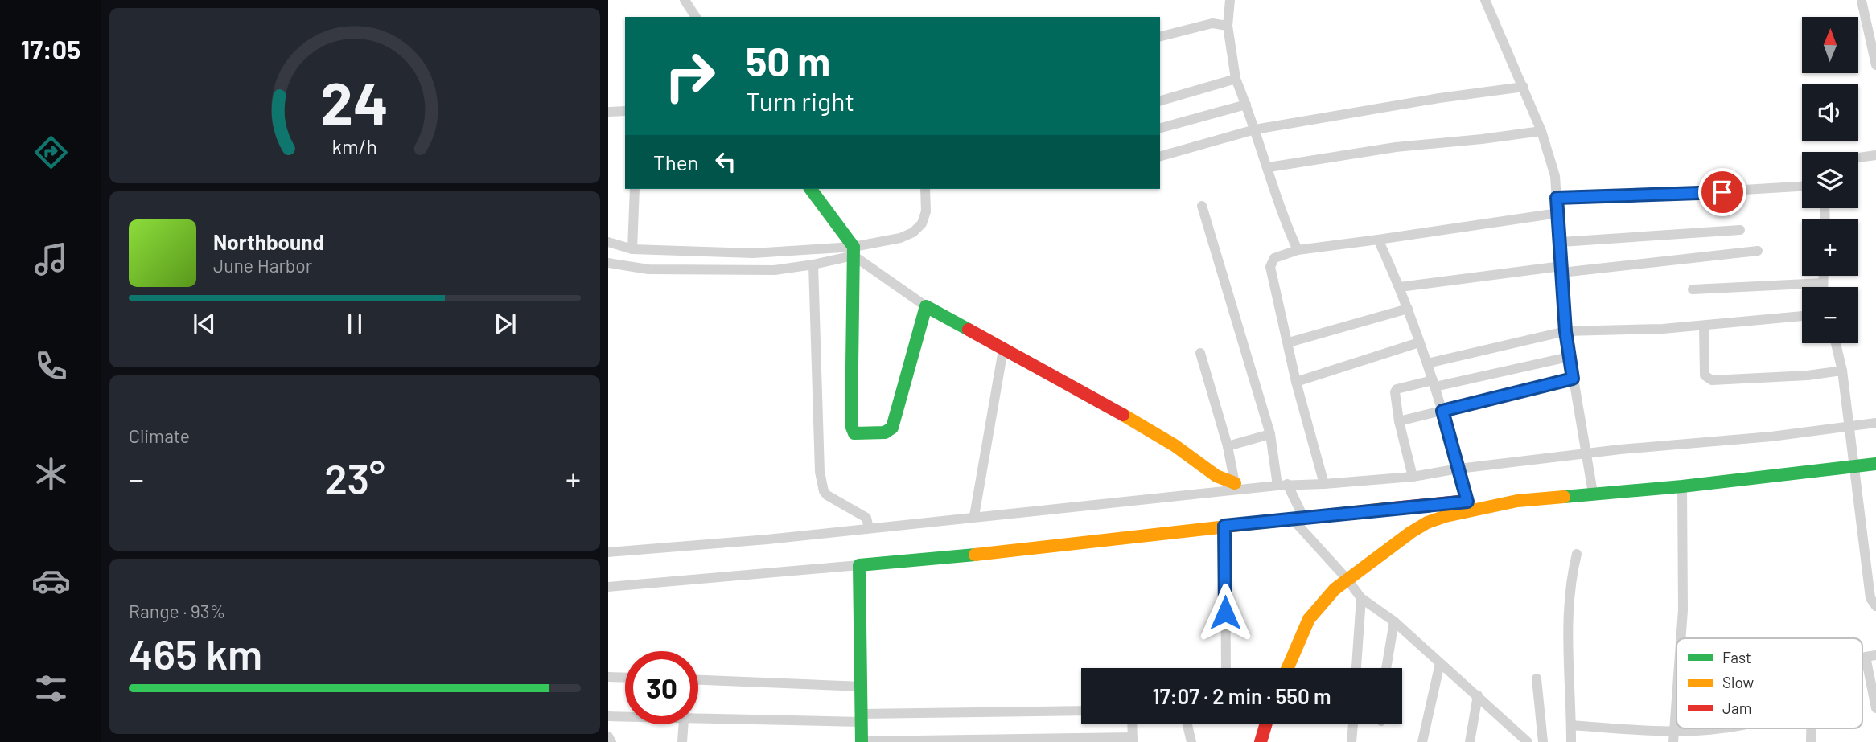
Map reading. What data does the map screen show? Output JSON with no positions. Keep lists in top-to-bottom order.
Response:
{
  "legend": ["Fast", "Slow", "Jam"],
  "north": "top",
  "page": {
    "tabs": "17:05",
    "map_buttons": ["+", "−"],
    "turn": ["50 m", "Turn right"],
    "then": "Then",
    "song": ["Northbound", "June Harbor"],
    "tile": [
      "Climate",
      ["Range · 93%", "465 km"]
    ],
    "heat": ["−", "23°", "+"],
    "limit": "30",
    "trip": "17:07 · 2 min · 550 m",
    "gauge": ["24", "km/h"]
  }
}
